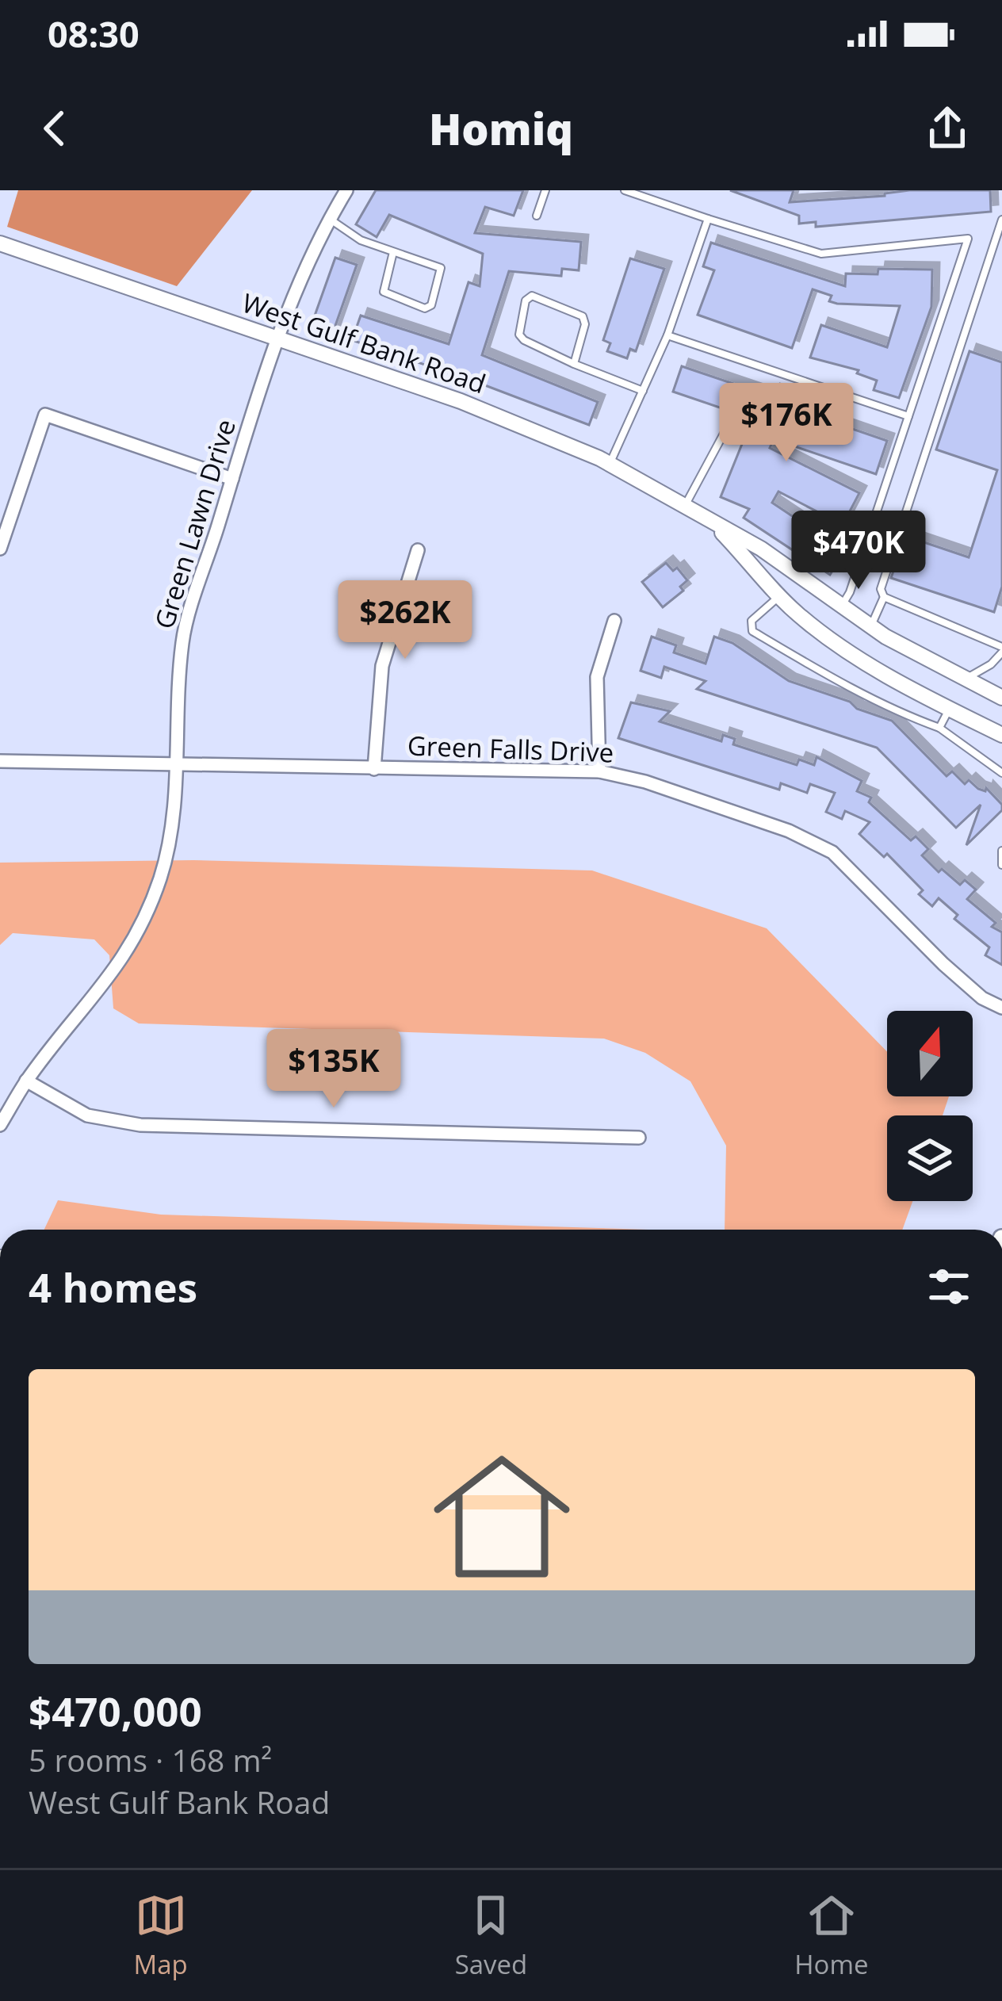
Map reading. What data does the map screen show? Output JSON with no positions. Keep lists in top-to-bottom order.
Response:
{
  "streets": {
    "street": ["West Gulf Bank Road", "Green Lawn Drive", "Green Falls Drive"]
  },
  "crossings": [
    ["West Gulf Bank Road", "Green Lawn Drive"],
    ["Green Lawn Drive", "Green Falls Drive"]
  ],
  "north": "top",
  "page": {
    "status": "08:30",
    "header": "Homiq",
    "price": [
      "$176K",
      "$470K",
      "$262K",
      "$135K"
    ],
    "heading": "4 homes",
    "list": [
      {
        "name": "$470,000",
        "note": "5 rooms · 168 m² · West Gulf Bank Road"
      }
    ],
    "tabs": ["Map", "Saved", "Home"]
  }
}
